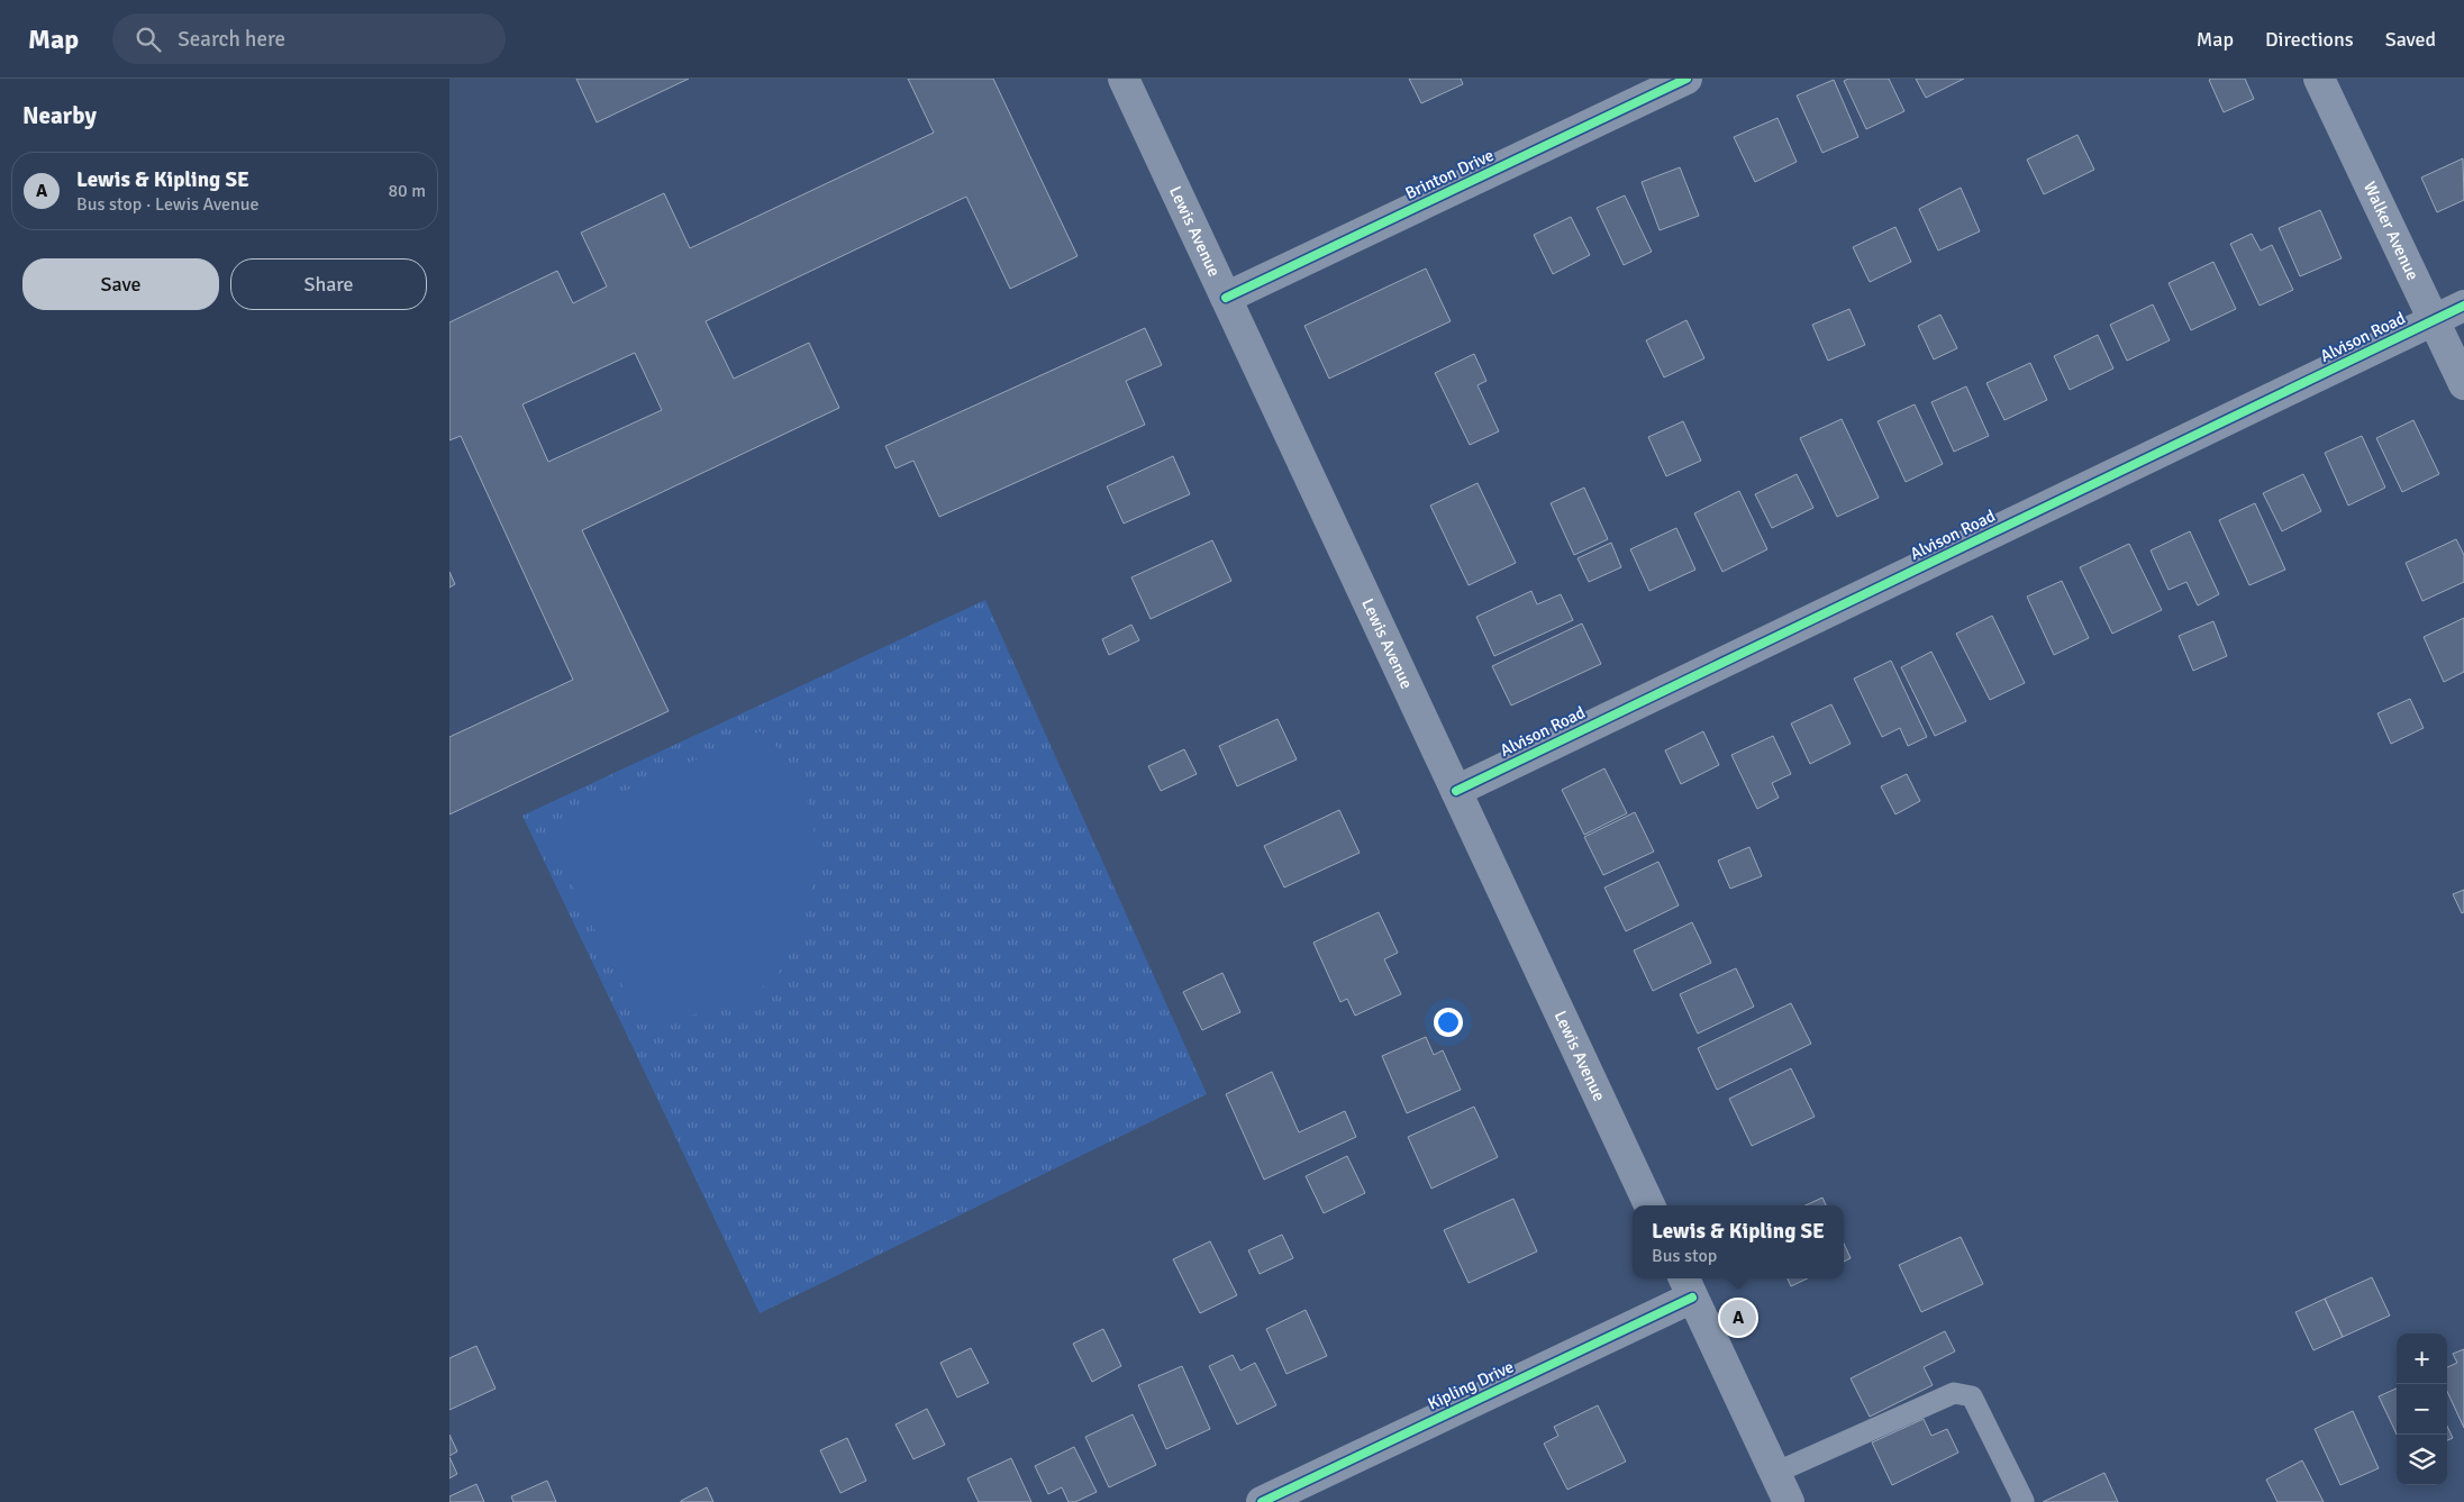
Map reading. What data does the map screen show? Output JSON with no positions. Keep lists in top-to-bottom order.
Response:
{
  "streets": {
    "main road": ["Lewis Avenue"],
    "street": [
      "Brinton Drive",
      "Walker Avenue",
      "Alvison Road",
      "Kipling Drive"
    ]
  },
  "crossings": [
    ["Brinton Drive", "Lewis Avenue"],
    ["Lewis Avenue", "Alvison Road"],
    ["Walker Avenue", "Alvison Road"]
  ],
  "page": {
    "header": "Map",
    "search": "Search here",
    "nav": ["Map", "Directions", "Saved"],
    "heading": "Nearby",
    "list": [
      {
        "mark": "A",
        "name": "Lewis & Kipling SE",
        "note": "Bus stop · Lewis Avenue",
        "value": "80 m"
      }
    ],
    "buttons": ["Save", "Share"],
    "popup": ["Lewis & Kipling SE", "Bus stop"],
    "pins": "A",
    "map_buttons": ["+", "−"]
  }
}
